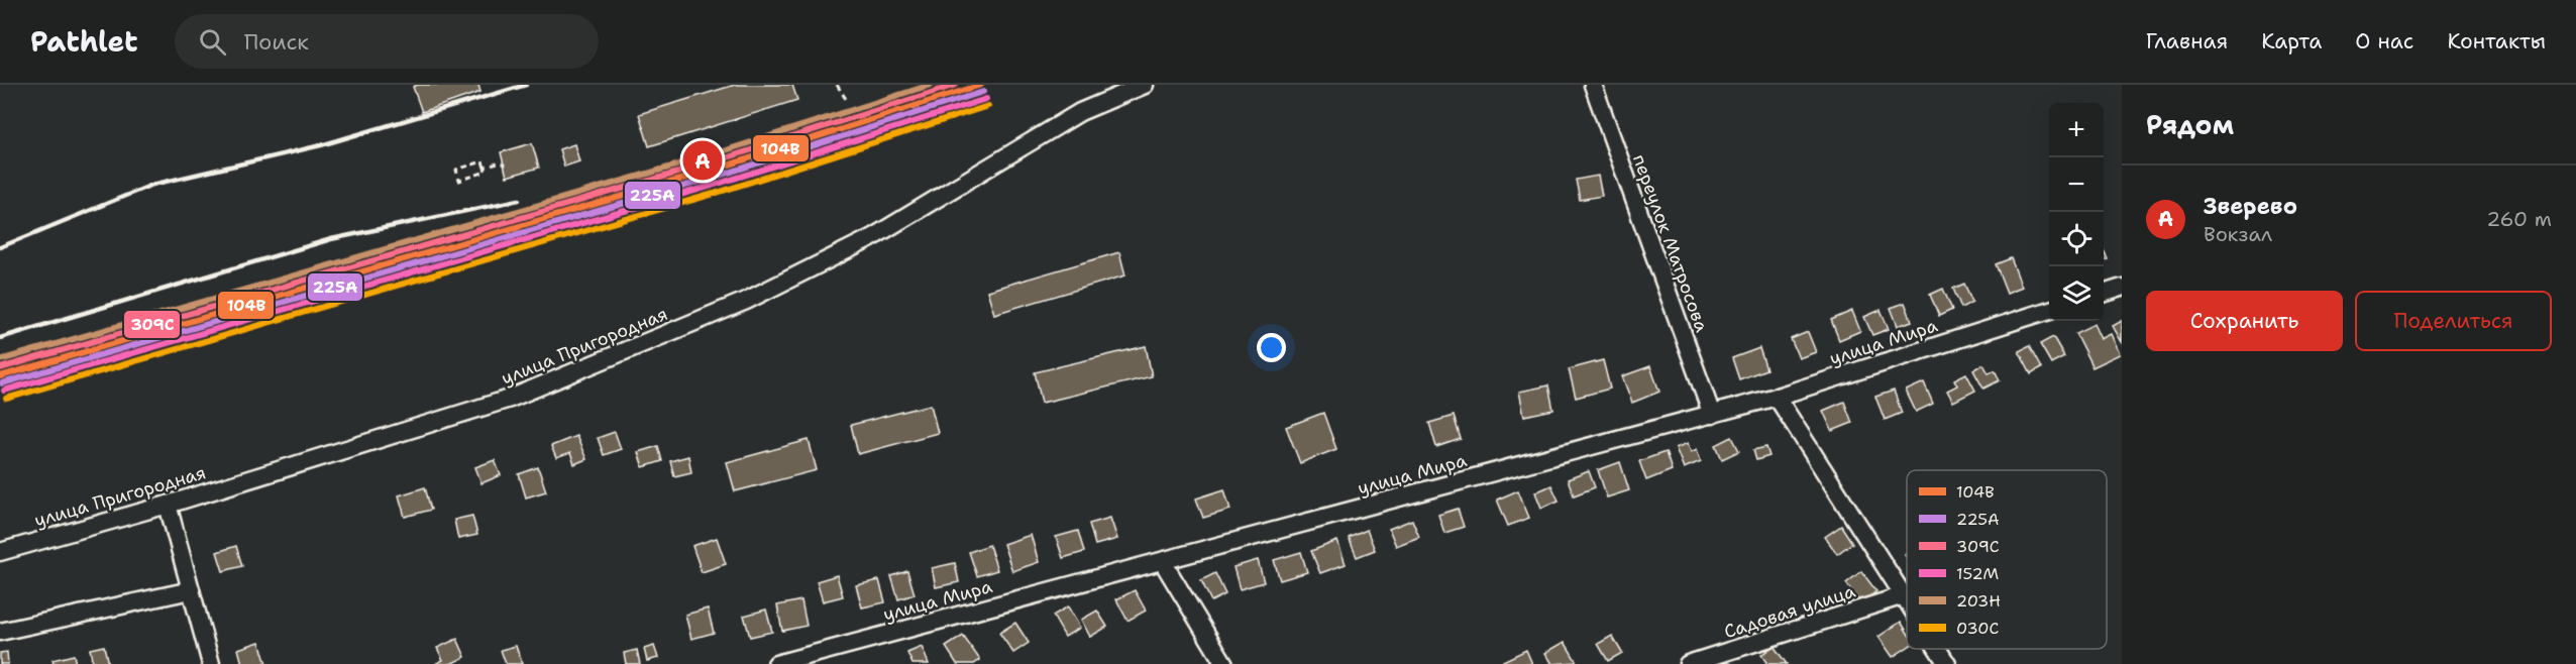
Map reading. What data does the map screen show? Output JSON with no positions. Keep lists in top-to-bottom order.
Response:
{
  "streets": {
    "street": [
      "переулок Матросова",
      "улица Мира",
      "улица Пригородная",
      "Садовая улица"
    ]
  },
  "crossings": [
    ["переулок Матросова", "улица Мира"]
  ],
  "lines": [
    "transit line 104В",
    "transit line 309С",
    "transit line 203Н",
    "transit line 225А",
    "transit line 152М",
    "transit line 030C"
  ],
  "legend": [
    "104В",
    "225А",
    "309С",
    "152М",
    "203Н",
    "030C"
  ],
  "page": {
    "header": "Pathlet",
    "search": "Поиск",
    "nav": [
      "Главная",
      "Карта",
      "О нас",
      "Контакты"
    ],
    "heading": "Рядом",
    "map_buttons": ["+", "−"],
    "pins": "A",
    "list": [
      {
        "mark": "A",
        "name": "Зверево",
        "note": "Вокзал",
        "value": "260 m"
      }
    ],
    "buttons": ["Сохранить", "Поделиться"]
  }
}
